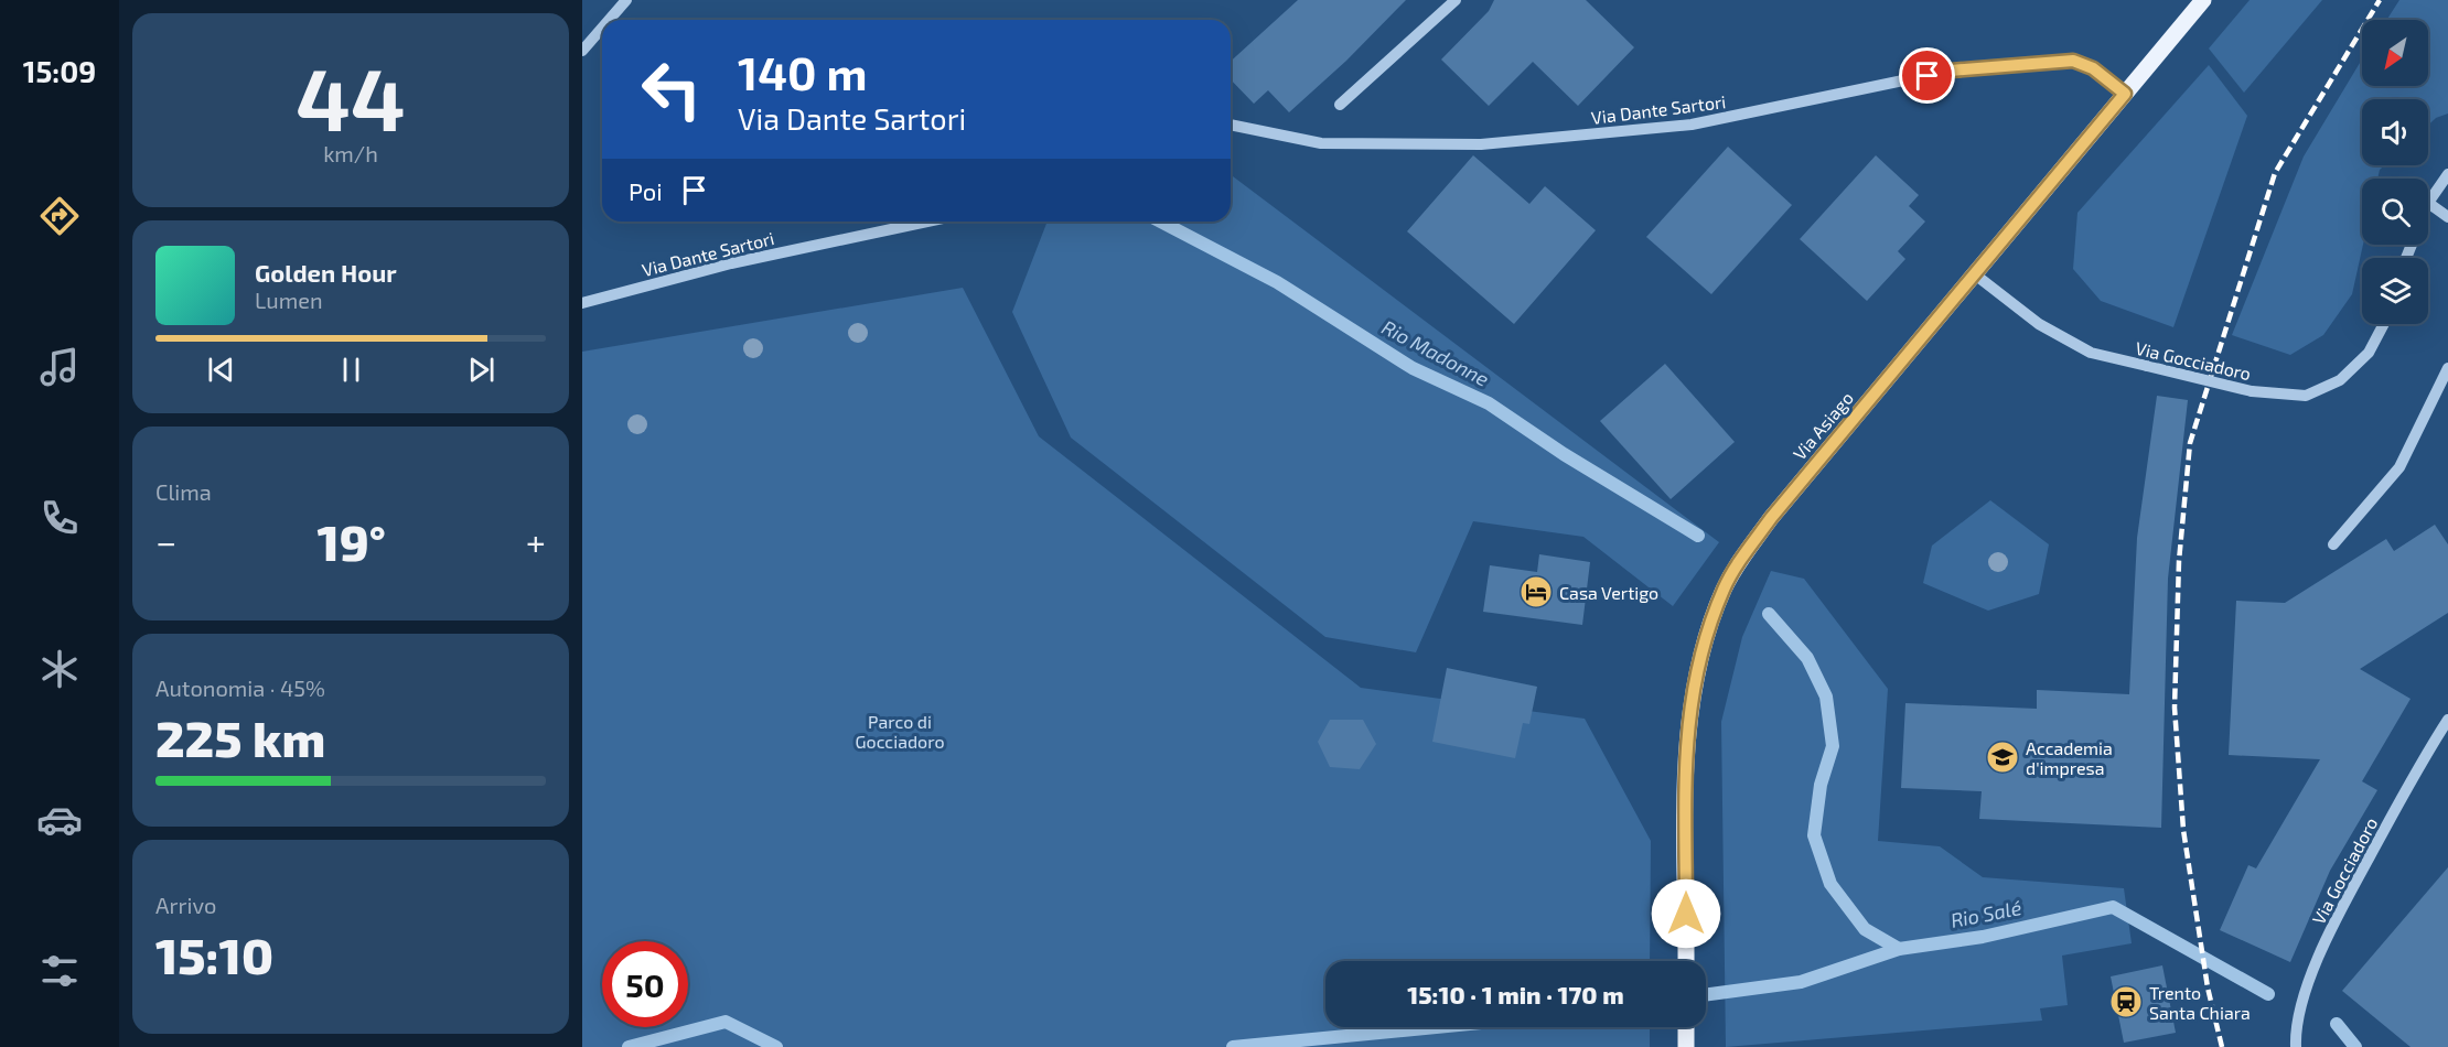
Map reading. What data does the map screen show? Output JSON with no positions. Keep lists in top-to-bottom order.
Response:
{
  "streets": {
    "main road": ["Via Asiago"],
    "street": ["Via Dante Sartori", "Via Gocciadoro"]
  },
  "crossings": [
    ["Via Dante Sartori", "Via Asiago"],
    ["Via Gocciadoro", "Via Asiago"]
  ],
  "water": ["Rio Madonne", "Rio Salé"],
  "parks": ["Parco di Gocciadoro"],
  "places": {
    "hotel": ["Casa Vertigo"],
    "school or university": ["Accademia d'impresa"],
    "station": ["Trento Santa Chiara"]
  },
  "north": "bottom left",
  "page": {
    "tabs": "15:09",
    "tile": [
      ["44", "km/h"],
      "Clima",
      ["Autonomia · 45%", "225 km"],
      ["Arrivo", "15:10"]
    ],
    "turn": ["140 m", "Via Dante Sartori"],
    "then": "Poi",
    "song": ["Golden Hour", "Lumen"],
    "heat": ["−", "19°", "+"],
    "limit": "50",
    "trip": "15:10 · 1 min · 170 m"
  }
}
